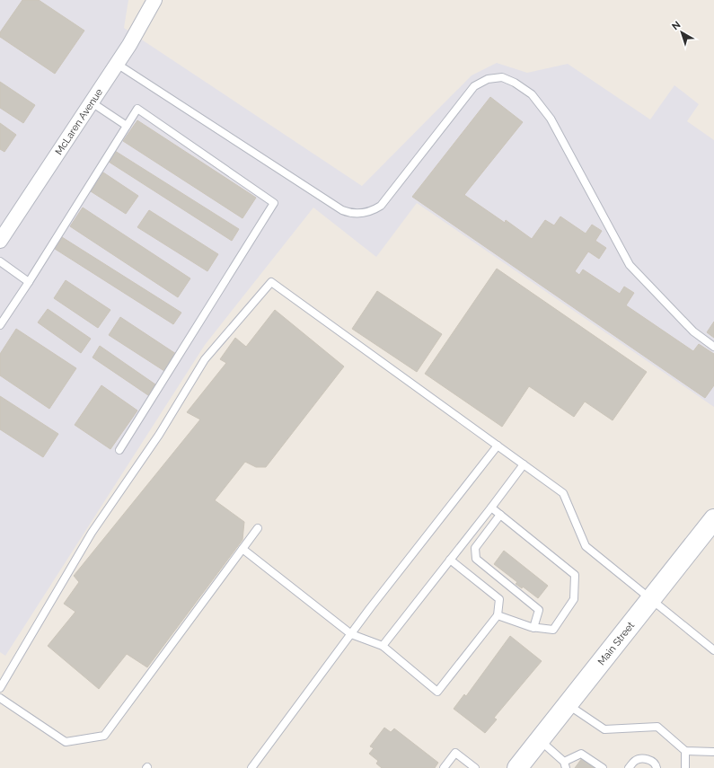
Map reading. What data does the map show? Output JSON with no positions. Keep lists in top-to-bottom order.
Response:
{
  "streets": {
    "main road": ["Main Street"],
    "street": ["McLaren Avenue"]
  },
  "north": "top left"
}
